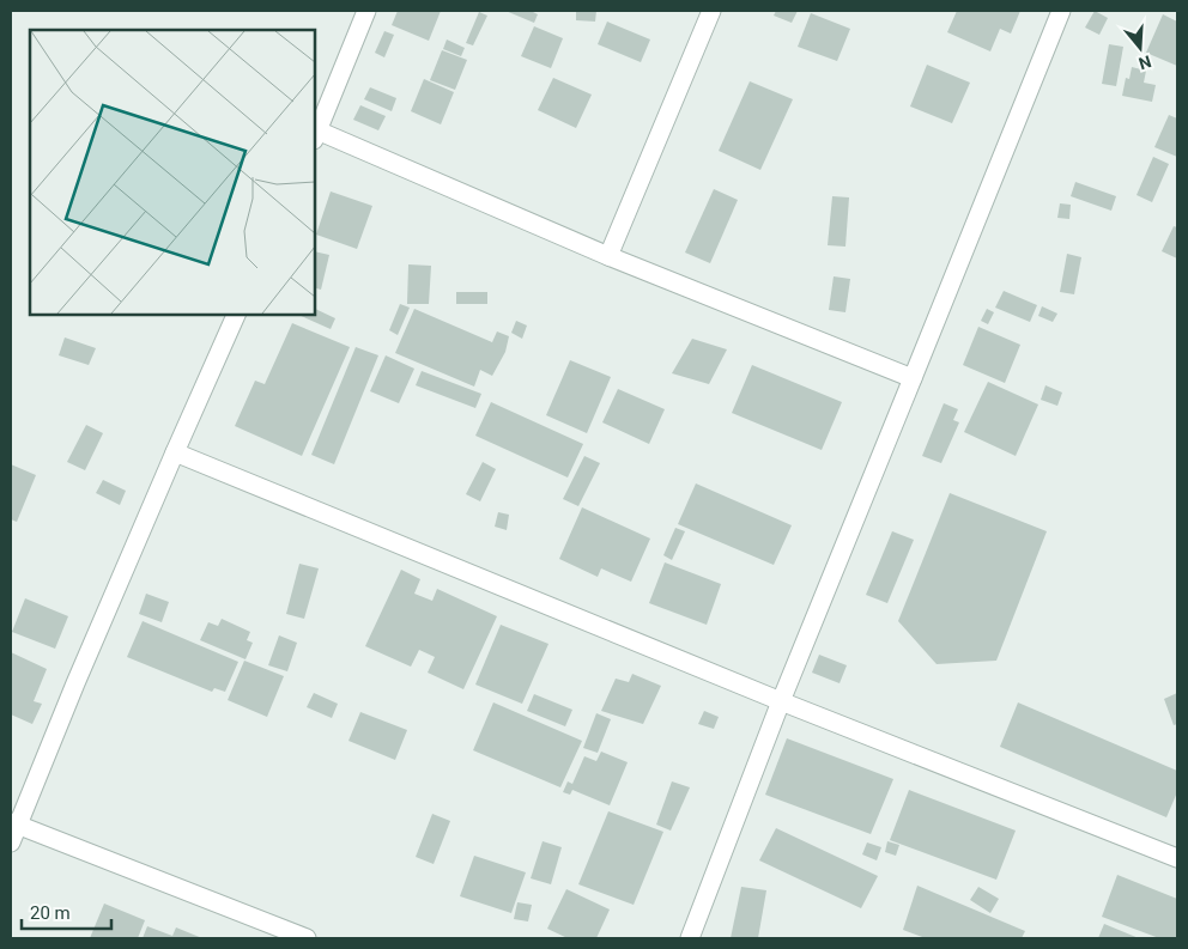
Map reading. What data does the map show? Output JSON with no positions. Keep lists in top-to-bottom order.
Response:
{
  "scale_bar": "20 m",
  "north": "bottom"
}
